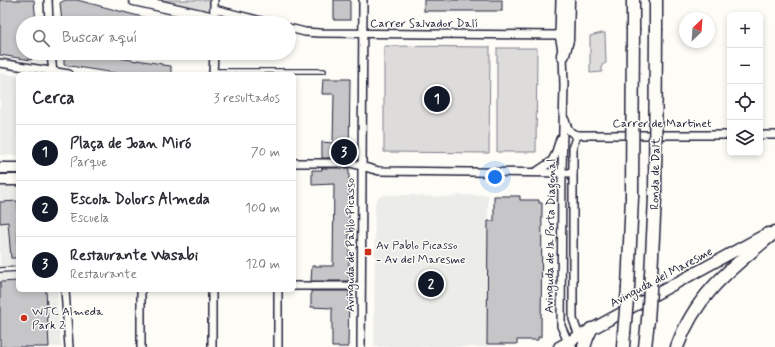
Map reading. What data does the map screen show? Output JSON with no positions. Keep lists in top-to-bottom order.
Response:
{
  "streets": {
    "highway": ["Ronda de Dalt"],
    "main road": ["Avinguda del Maresme"],
    "street": [
      "Carrer Salvador Dalí",
      "Carrer de Martinet",
      "Avinguda de la Porta Diagonal",
      "Avinguda de Pablo Picasso"
    ]
  },
  "crossings": [
    ["Carrer Salvador Dalí", "Avinguda de la Porta Diagonal"],
    ["Carrer Salvador Dalí", "Avinguda de Pablo Picasso"],
    ["Carrer de Martinet", "Avinguda de la Porta Diagonal"],
    ["Avinguda de la Porta Diagonal", "Avinguda del Maresme"]
  ],
  "places": {
    "transit": ["Av Pablo Picasso - Av del Maresme"],
    "other": ["WTC Almeda Park 2"]
  },
  "north": "top right",
  "page": {
    "map_buttons": ["+", "−"],
    "search": "Buscar aquí",
    "heading": ["Cerca", "3 resultados"],
    "pins": ["1", "3", "2"],
    "list": [
      {
        "mark": "1",
        "name": "Plaça de Joan Miró",
        "note": "Parque",
        "value": "70 m"
      },
      {
        "mark": "2",
        "name": "Escola Dolors Almeda",
        "note": "Escuela",
        "value": "100 m"
      },
      {
        "mark": "3",
        "name": "Restaurante Wasabi",
        "note": "Restaurante",
        "value": "120 m"
      }
    ]
  }
}
